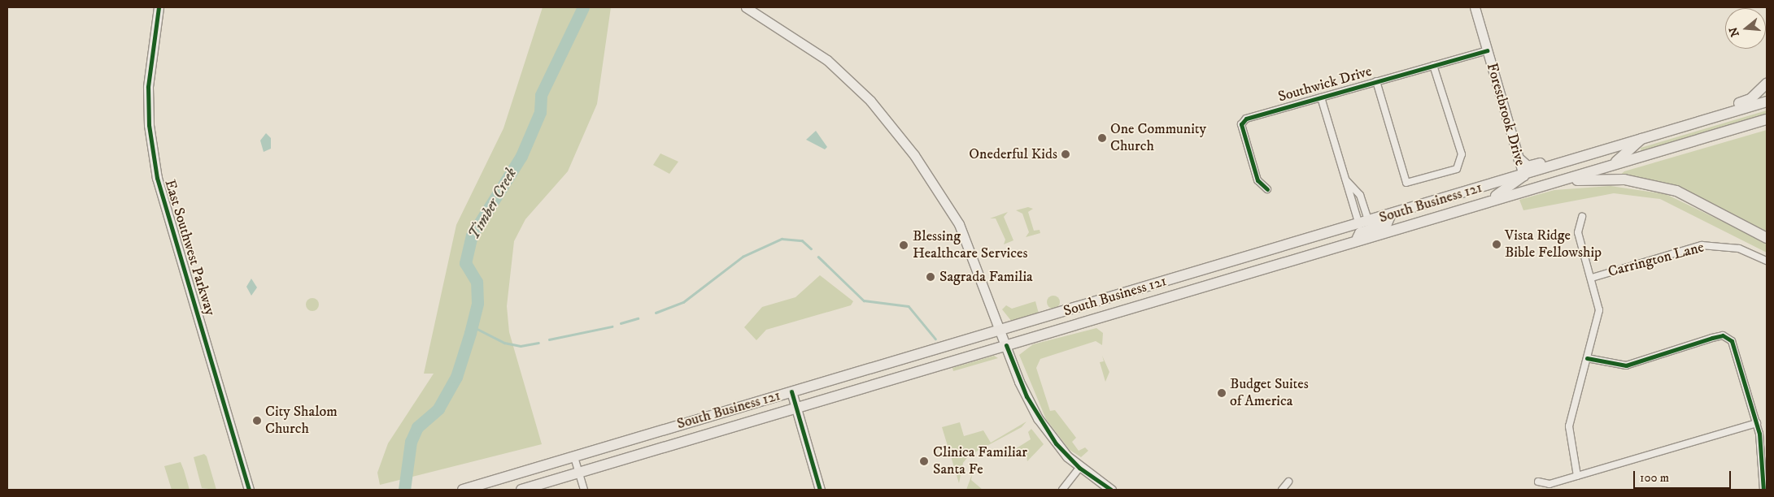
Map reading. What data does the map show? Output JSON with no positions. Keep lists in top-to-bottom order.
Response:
{
  "streets": {
    "main road": ["South Business 121"],
    "street": [
      "Southwick Drive",
      "Forestbrook Drive",
      "East Southwest Parkway",
      "Carrington Lane"
    ]
  },
  "crossings": [
    ["Southwick Drive", "Forestbrook Drive"],
    ["Forestbrook Drive", "South Business 121"]
  ],
  "water": ["Timber Creek"],
  "places": [
    "One Community Church",
    "Onederful Kids",
    "Vista Ridge Bible Fellowship",
    "Blessing Healthcare Services",
    "Sagrada Familia",
    "Budget Suites of America",
    "City Shalom Church",
    "Clinica Familiar Santa Fe"
  ],
  "scale_bar": "100 m",
  "north": "left"
}
